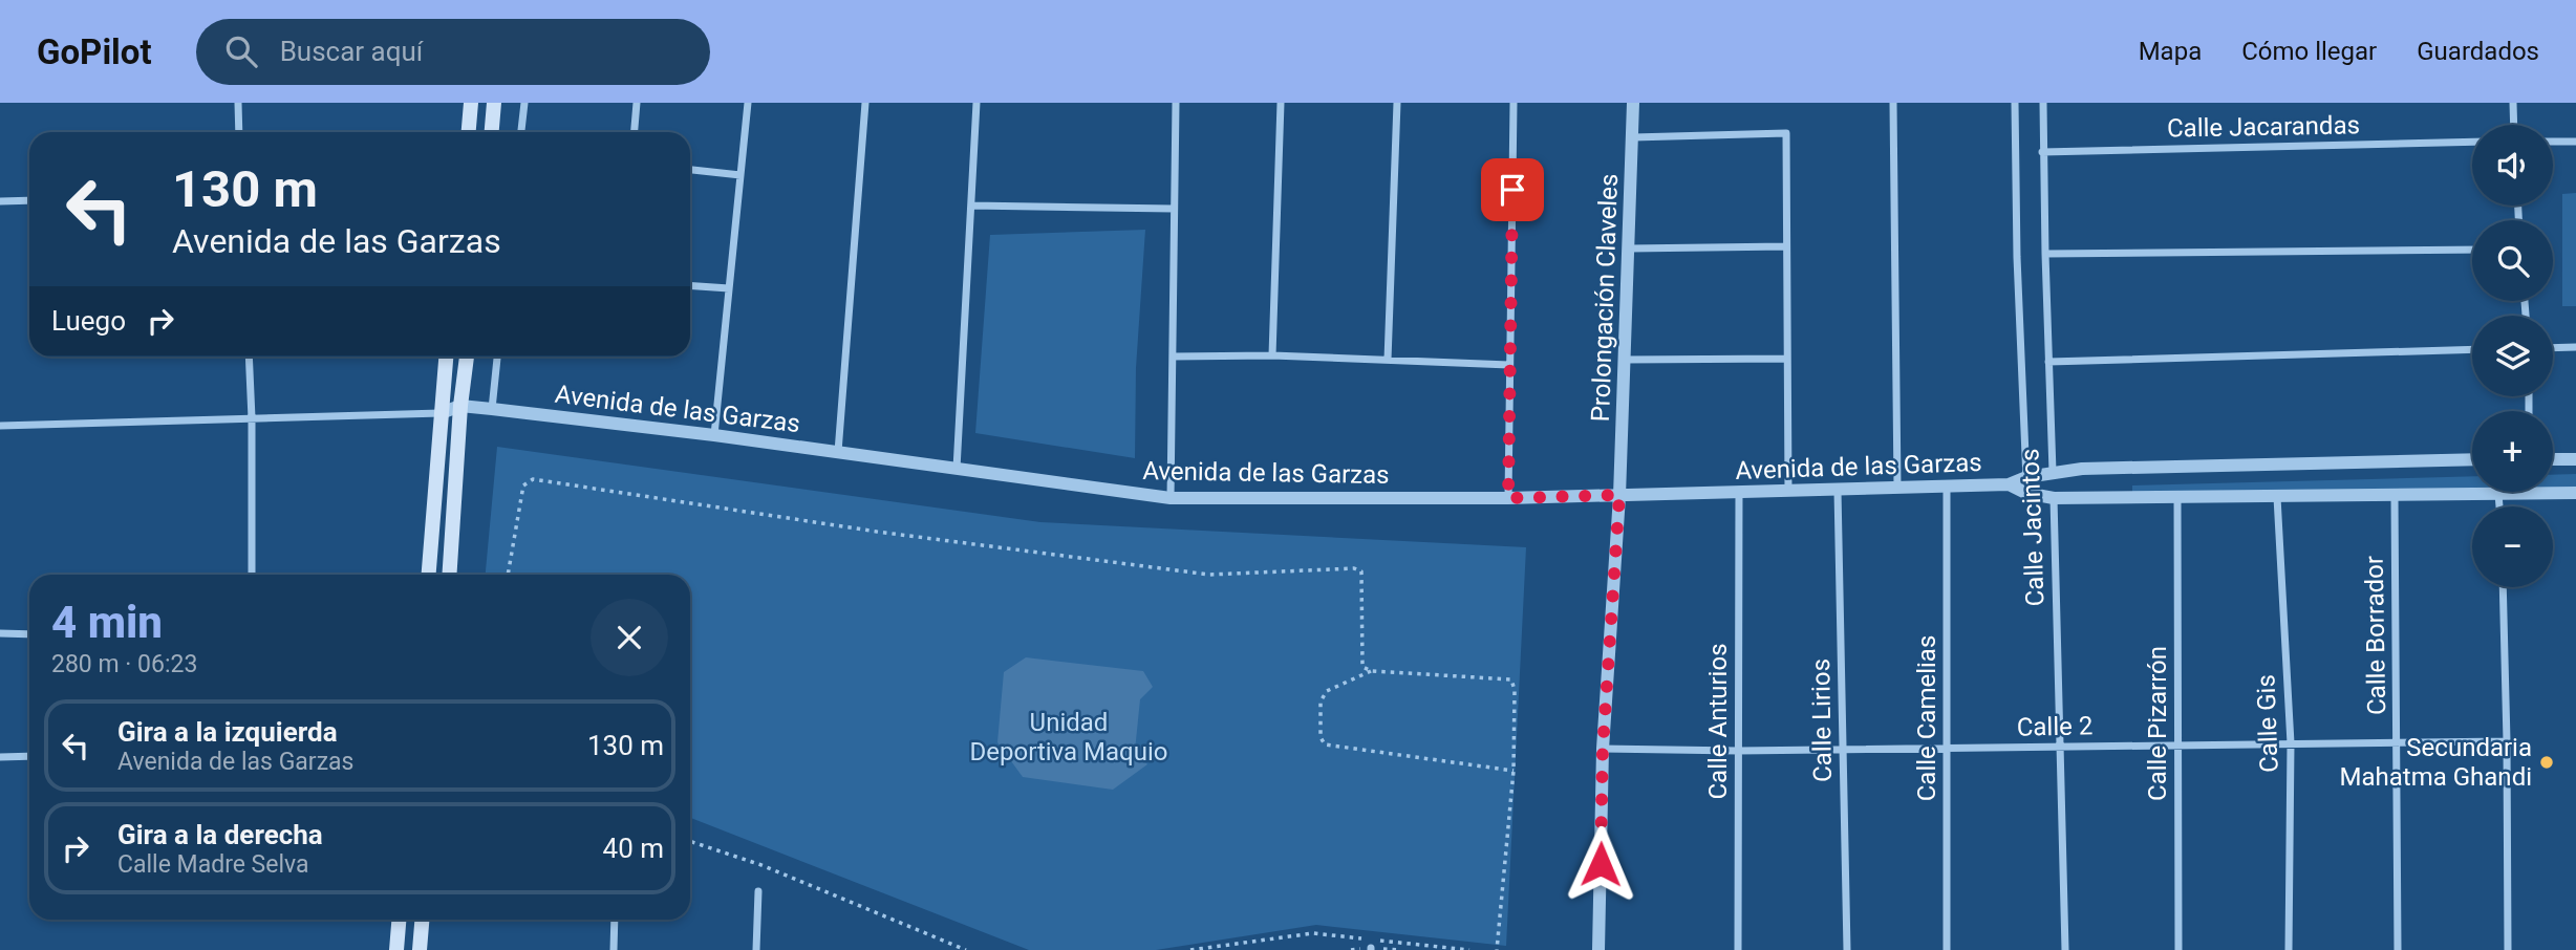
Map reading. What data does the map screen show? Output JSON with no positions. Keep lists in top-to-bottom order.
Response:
{
  "streets": {
    "street": [
      "Calle Jacarandas",
      "Prolongación Claveles",
      "Avenida de las Garzas",
      "Calle Jacintos",
      "Calle Borrador",
      "Calle Camelias",
      "Calle Lirios",
      "Calle Anturios",
      "Calle Pizarrón",
      "Calle Gis",
      "Calle 2"
    ]
  },
  "crossings": [
    ["Calle Jacarandas", "Calle Jacintos"],
    ["Prolongación Claveles", "Avenida de las Garzas"],
    ["Prolongación Claveles", "Calle 2"],
    ["Avenida de las Garzas", "Calle Jacintos"],
    ["Avenida de las Garzas", "Calle Borrador"],
    ["Avenida de las Garzas", "Calle Camelias"],
    ["Avenida de las Garzas", "Calle Lirios"],
    ["Avenida de las Garzas", "Calle Anturios"],
    ["Avenida de las Garzas", "Calle Pizarrón"],
    ["Avenida de las Garzas", "Calle Gis"],
    ["Calle Jacintos", "Calle 2"],
    ["Calle Borrador", "Calle 2"],
    ["Calle Camelias", "Calle 2"],
    ["Calle Lirios", "Calle 2"],
    ["Calle Anturios", "Calle 2"],
    ["Calle Pizarrón", "Calle 2"],
    ["Calle Gis", "Calle 2"]
  ],
  "parks": ["Unidad Deportiva Maquio"],
  "places": ["Secundaria Mahatma Ghandi"],
  "page": {
    "header": "GoPilot",
    "search": "Buscar aquí",
    "nav": ["Mapa", "Cómo llegar", "Guardados"],
    "map_buttons": ["+", "−"],
    "turn": ["130 m", "Avenida de las Garzas"],
    "then": "Luego",
    "heading": ["4 min", "280 m · 06:23"],
    "list": [
      {
        "name": "Gira a la izquierda",
        "note": "Avenida de las Garzas",
        "value": "130 m"
      },
      {
        "name": "Gira a la derecha",
        "note": "Calle Madre Selva",
        "value": "40 m"
      }
    ]
  }
}
